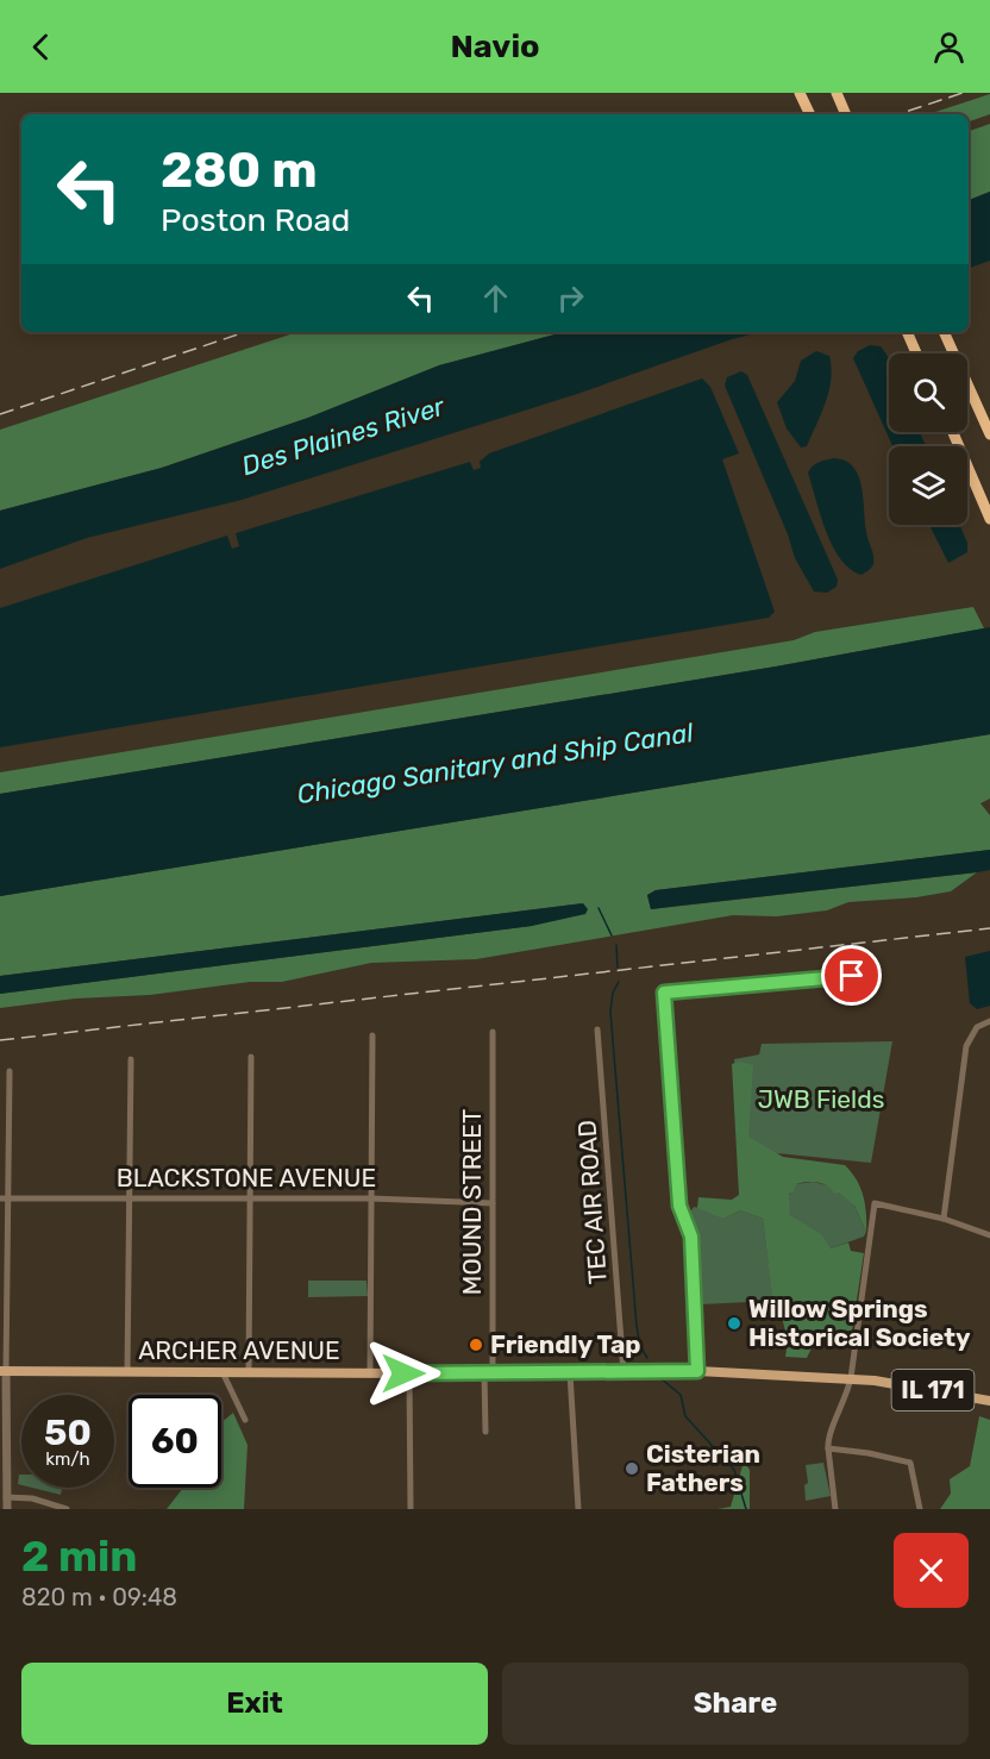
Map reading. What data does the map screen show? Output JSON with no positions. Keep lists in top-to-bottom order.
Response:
{
  "streets": {
    "main road": ["ARCHER AVENUE", "IL 171"],
    "street": ["BLACKSTONE AVENUE", "MOUND STREET", "TEC AIR ROAD"]
  },
  "crossings": [
    ["BLACKSTONE AVENUE", "MOUND STREET"],
    ["MOUND STREET", "ARCHER AVENUE"],
    ["TEC AIR ROAD", "ARCHER AVENUE"]
  ],
  "water": ["Des Plaines River", "Chicago Sanitary and Ship Canal"],
  "parks": ["JWB Fields"],
  "places": ["Willow Springs Historical Society", "Friendly Tap", "Cisterian Fathers"],
  "page": {
    "header": "Navio",
    "turn": ["280 m", "Poston Road"],
    "speed": "50 km/h",
    "limit": "60",
    "heading": ["2 min", "820 m · 09:48"],
    "buttons": ["Exit", "Share"]
  }
}
